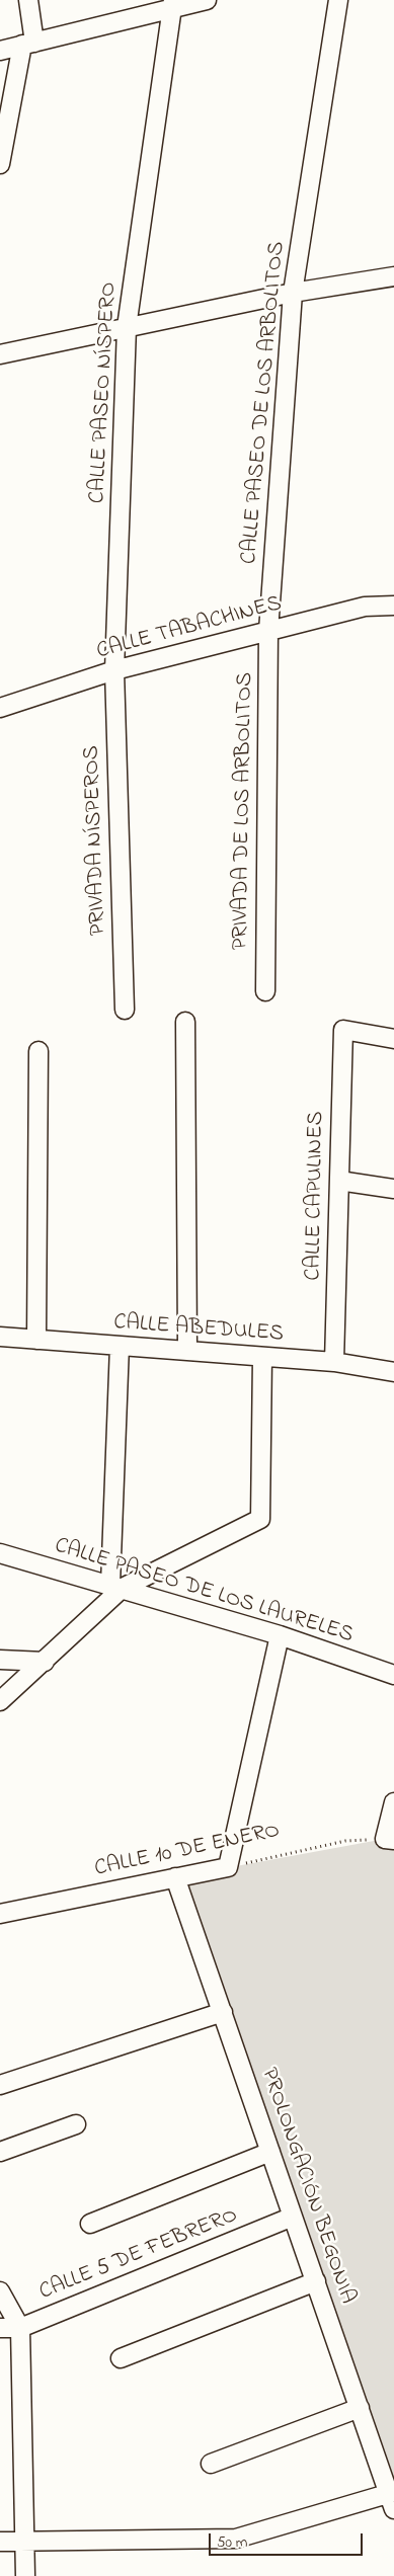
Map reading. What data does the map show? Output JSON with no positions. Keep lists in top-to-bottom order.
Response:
{
  "streets": {
    "street": [
      "CALLE PASEO NÍSPERO",
      "CALLE PASEO DE LOS ARBOLITOS",
      "CALLE TABACHINES",
      "PRIVADA DE LOS ARBOLITOS",
      "PRIVADA NÍSPEROS",
      "CALLE CAPULINES",
      "CALLE ABEDULES",
      "CALLE PASEO DE LOS LAURELES",
      "CALLE 10 DE ENERO",
      "PROLONGACIÓN BEGONIA",
      "CALLE 5 DE FEBRERO"
    ]
  },
  "crossings": [
    ["CALLE PASEO NÍSPERO", "CALLE TABACHINES"],
    ["CALLE PASEO NÍSPERO", "PRIVADA NÍSPEROS"],
    ["CALLE PASEO DE LOS ARBOLITOS", "CALLE TABACHINES"],
    ["CALLE PASEO DE LOS ARBOLITOS", "PRIVADA DE LOS ARBOLITOS"],
    ["CALLE TABACHINES", "PRIVADA DE LOS ARBOLITOS"],
    ["CALLE TABACHINES", "PRIVADA NÍSPEROS"],
    ["CALLE CAPULINES", "CALLE ABEDULES"],
    ["CALLE 10 DE ENERO", "PROLONGACIÓN BEGONIA"],
    ["PROLONGACIÓN BEGONIA", "CALLE 5 DE FEBRERO"]
  ],
  "scale_bar": "50 m"
}
